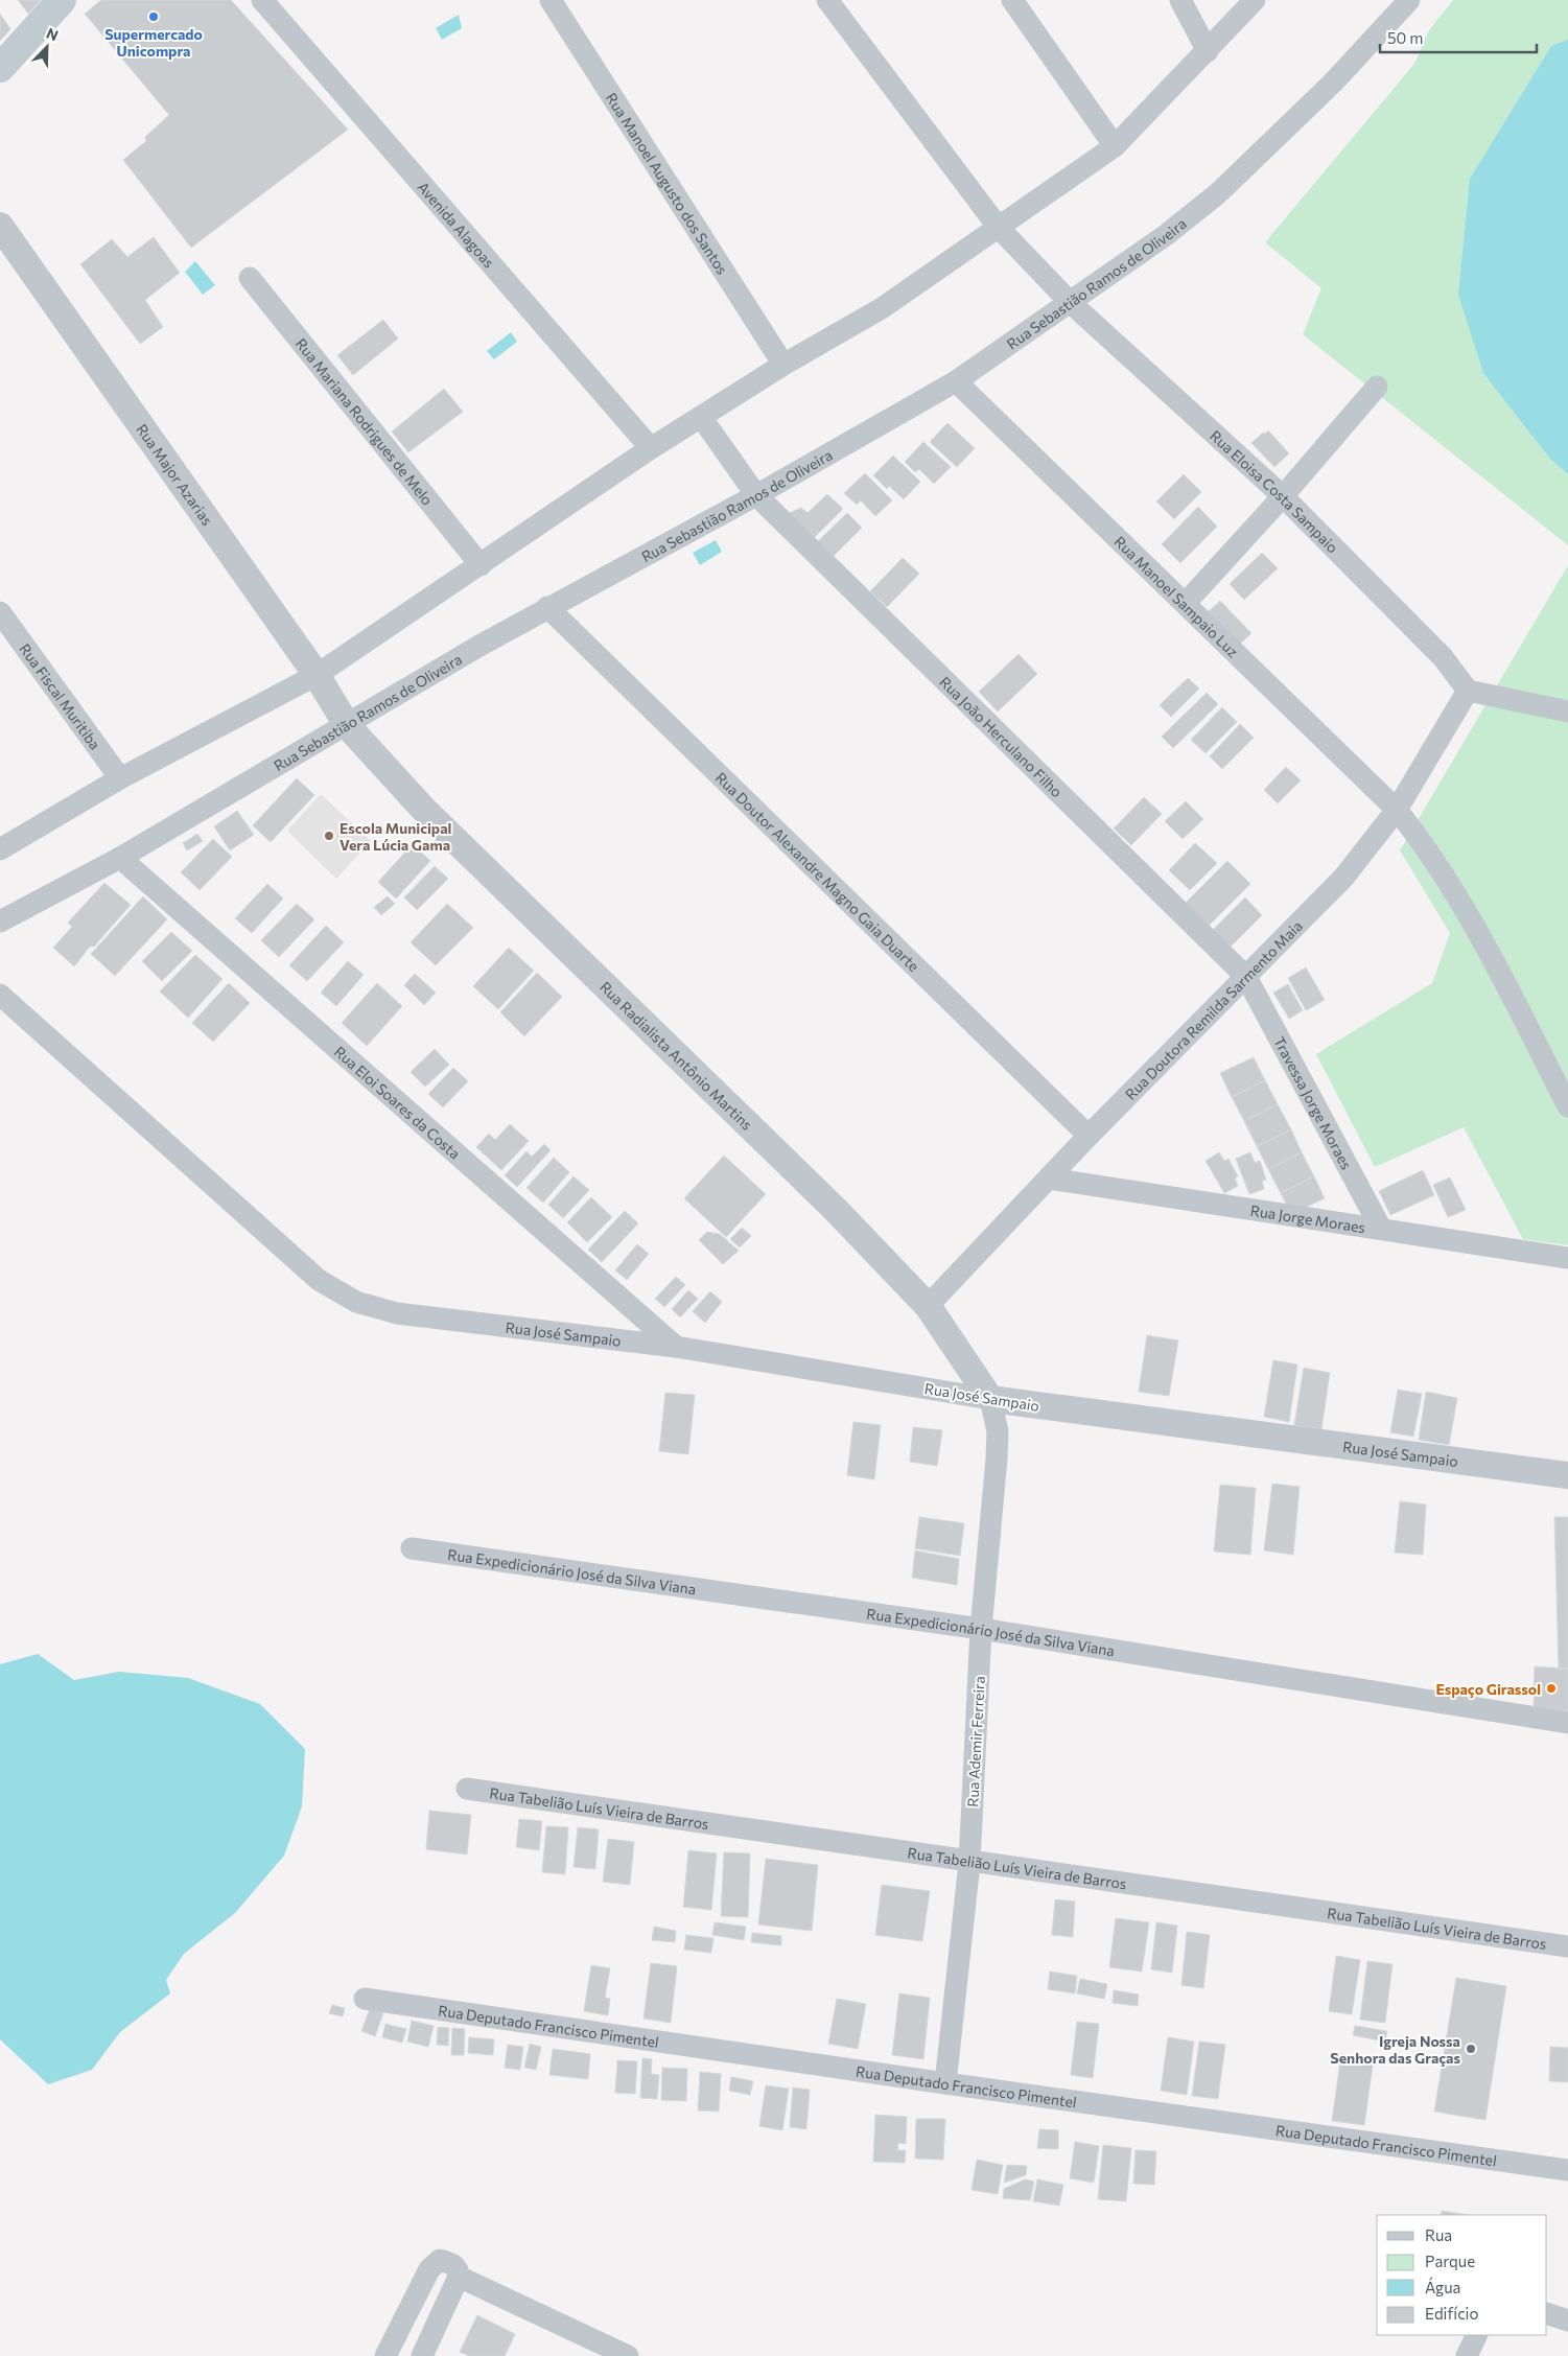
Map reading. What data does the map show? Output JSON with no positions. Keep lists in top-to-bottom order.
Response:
{
  "streets": {
    "street": [
      "Rua Manoel Augusto dos Santos",
      "Avenida Alagoas",
      "Rua Sebastião Ramos de Oliveira",
      "Rua Mariana Rodrigues de Melo",
      "Rua Major Azarias",
      "Rua Eloisa Costa Sampaio",
      "Rua Manoel Sampaio Luz",
      "Rua Fiscal Muritiba",
      "Rua João Herculano Filho",
      "Rua Doutor Alexandre Magno Gaia Duarte",
      "Rua Doutora Remilda Sarmento Maia",
      "Rua Radialista Antônio Martins",
      "Rua Eloi Soares da Costa",
      "Travessa Jorge Moraes",
      "Rua Jorge Moraes",
      "Rua José Sampaio",
      "Rua Expedicionário José da Silva Viana",
      "Rua Ademir Ferreira",
      "Rua Tabelião Luís Vieira de Barros",
      "Rua Deputado Francisco Pimentel"
    ]
  },
  "crossings": [
    ["Rua Sebastião Ramos de Oliveira", "Rua Major Azarias"],
    ["Rua Sebastião Ramos de Oliveira", "Rua Eloisa Costa Sampaio"],
    ["Rua Sebastião Ramos de Oliveira", "Rua Manoel Sampaio Luz"],
    ["Rua Sebastião Ramos de Oliveira", "Rua João Herculano Filho"],
    ["Rua Sebastião Ramos de Oliveira", "Rua Doutor Alexandre Magno Gaia Duarte"],
    ["Rua Sebastião Ramos de Oliveira", "Rua Radialista Antônio Martins"],
    ["Rua Sebastião Ramos de Oliveira", "Rua Eloi Soares da Costa"],
    ["Rua Major Azarias", "Rua Radialista Antônio Martins"],
    ["Rua Eloisa Costa Sampaio", "Rua Doutora Remilda Sarmento Maia"],
    ["Rua Manoel Sampaio Luz", "Rua Doutora Remilda Sarmento Maia"],
    ["Rua João Herculano Filho", "Rua Doutora Remilda Sarmento Maia"],
    ["Rua João Herculano Filho", "Travessa Jorge Moraes"],
    ["Rua Doutor Alexandre Magno Gaia Duarte", "Rua Doutora Remilda Sarmento Maia"],
    ["Rua Doutora Remilda Sarmento Maia", "Rua Radialista Antônio Martins"],
    ["Rua Doutora Remilda Sarmento Maia", "Travessa Jorge Moraes"],
    ["Rua Doutora Remilda Sarmento Maia", "Rua Jorge Moraes"],
    ["Rua Radialista Antônio Martins", "Rua José Sampaio"],
    ["Rua Radialista Antônio Martins", "Rua Ademir Ferreira"],
    ["Rua Eloi Soares da Costa", "Rua José Sampaio"],
    ["Travessa Jorge Moraes", "Rua Jorge Moraes"],
    ["Rua José Sampaio", "Rua Ademir Ferreira"],
    ["Rua Expedicionário José da Silva Viana", "Rua Ademir Ferreira"],
    ["Rua Ademir Ferreira", "Rua Tabelião Luís Vieira de Barros"],
    ["Rua Ademir Ferreira", "Rua Deputado Francisco Pimentel"]
  ],
  "places": [
    "Supermercado Unicompra",
    "Escola Municipal Vera Lúcia Gama",
    "Espaço Girassol",
    "Igreja Nossa Senhora das Graças"
  ],
  "legend": [
    "Rua",
    "Parque",
    "Água",
    "Edifício"
  ],
  "scale_bar": "50 m",
  "north": "top right"
}
